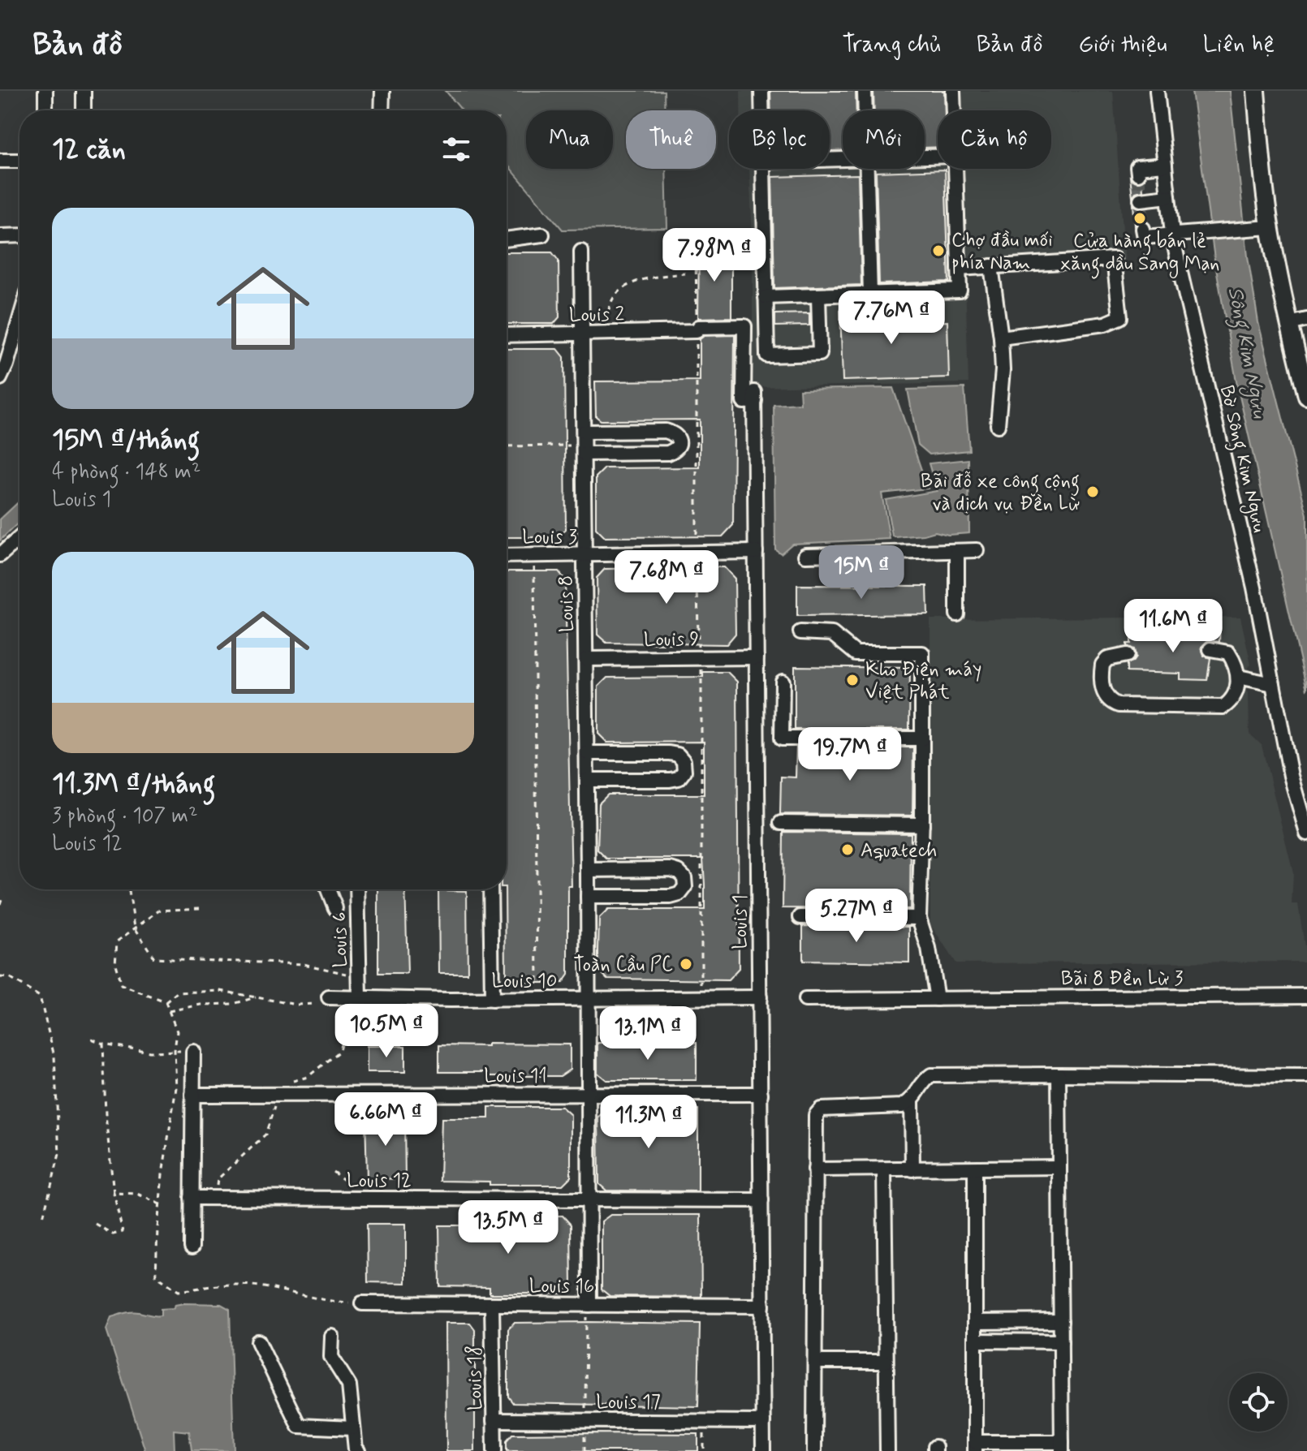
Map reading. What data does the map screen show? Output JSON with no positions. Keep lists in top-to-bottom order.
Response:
{
  "streets": {
    "street": [
      "Louis 2",
      "Bờ Sông Kim Ngưu",
      "Louis 3",
      "Louis 8",
      "Louis 9",
      "Louis 1",
      "Louis 6",
      "Bãi 8 Đền Lừ 3",
      "Louis 10",
      "Louis 11",
      "Louis 12",
      "Louis 16",
      "Louis 18",
      "Louis 17"
    ]
  },
  "crossings": [
    ["Louis 2", "Louis 8"],
    ["Louis 2", "Louis 1"],
    ["Louis 3", "Louis 8"],
    ["Louis 3", "Louis 1"],
    ["Louis 8", "Louis 9"],
    ["Louis 8", "Louis 10"],
    ["Louis 8", "Louis 11"],
    ["Louis 8", "Louis 12"],
    ["Louis 8", "Louis 16"],
    ["Louis 9", "Louis 1"],
    ["Louis 1", "Louis 10"],
    ["Louis 1", "Louis 11"],
    ["Louis 1", "Louis 12"],
    ["Louis 1", "Louis 16"],
    ["Louis 1", "Louis 17"],
    ["Louis 6", "Louis 10"],
    ["Louis 16", "Louis 18"],
    ["Louis 18", "Louis 17"]
  ],
  "water": ["Sông Kim Ngưu"],
  "places": [
    "Cửa hàng bán lẻ xăng dầu Sang Mạn",
    "Chợ đầu mối phía Nam",
    "Bãi đỗ xe công cộng và dịch vụ Đền Lừ",
    "Kho Điện máy Việt Phát",
    "Aquatech",
    "Toàn Cầu PC"
  ],
  "page": {
    "header": "Bản đồ",
    "nav": [
      "Trang chủ",
      "Bản đồ",
      "Giới thiệu",
      "Liên hệ"
    ],
    "chip": [
      "Mua",
      "Thuê",
      "Bộ lọc",
      "Mới",
      "Căn hộ"
    ],
    "heading": "12 căn",
    "list": [
      {
        "name": "15M ₫/tháng",
        "note": "4 phòng · 148 m² · Louis 1"
      },
      {
        "name": "11.3M ₫/tháng",
        "note": "3 phòng · 107 m² · Louis 12"
      }
    ],
    "price": [
      "7.98M ₫",
      "7.76M ₫",
      "15M ₫",
      "7.68M ₫",
      "11.6M ₫",
      "19.7M ₫",
      "5.27M ₫",
      "10.5M ₫",
      "13.1M ₫",
      "6.66M ₫",
      "11.3M ₫",
      "13.5M ₫"
    ]
  }
}
